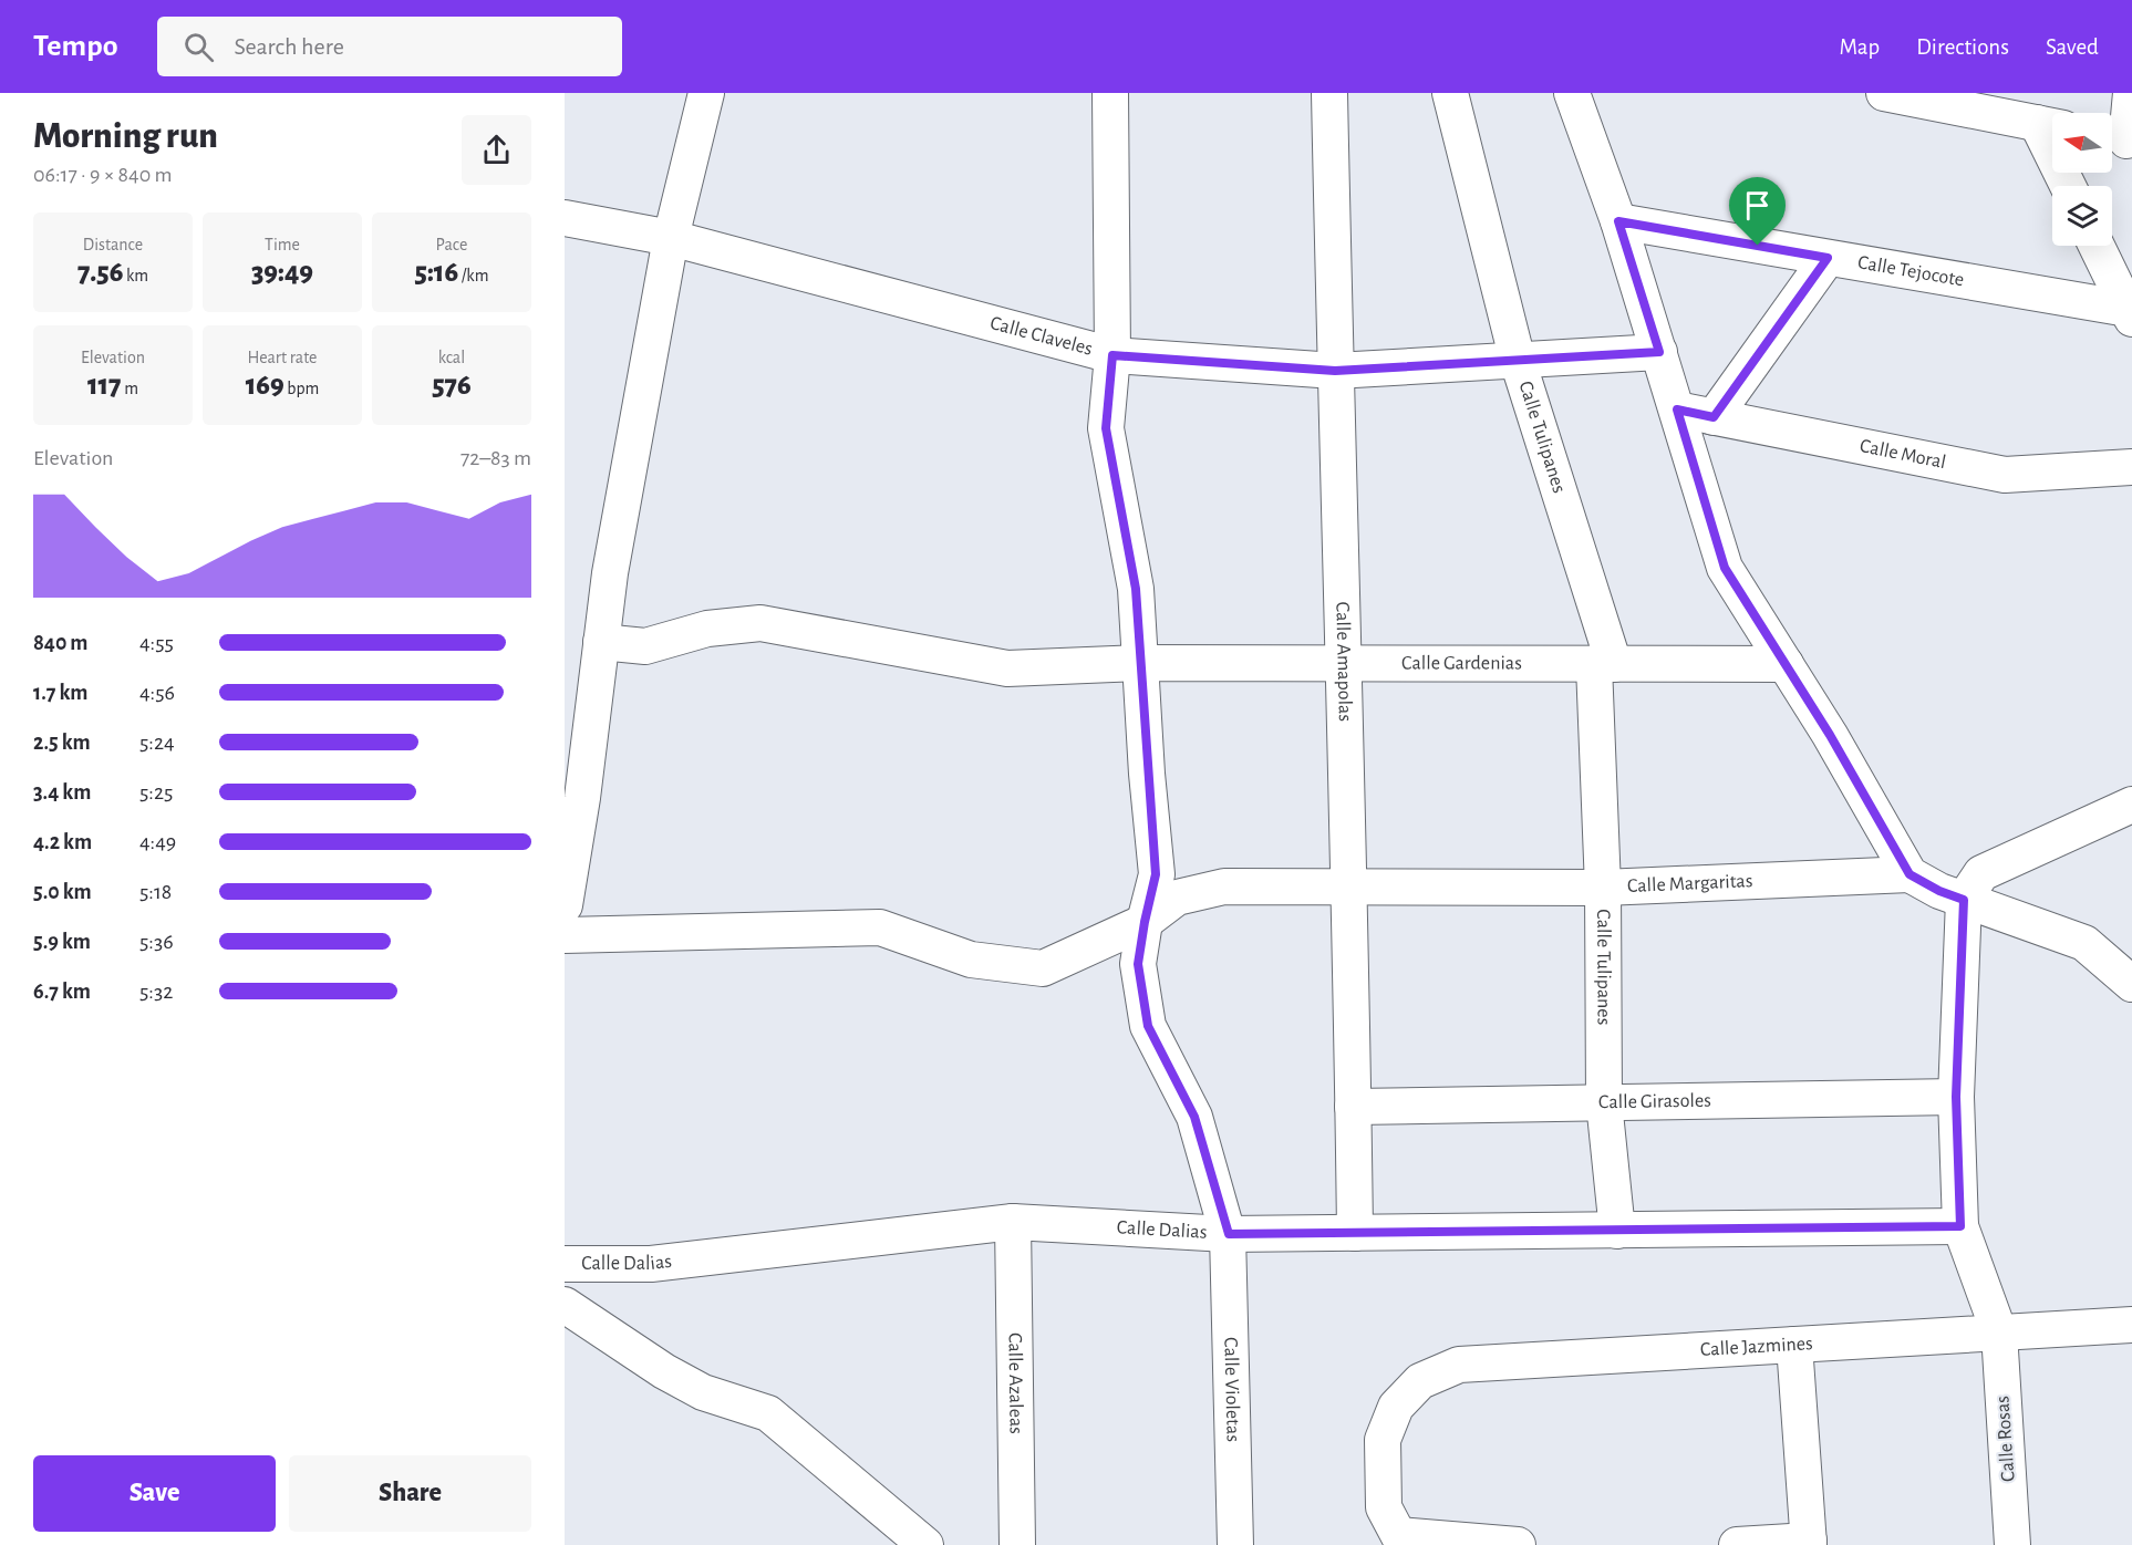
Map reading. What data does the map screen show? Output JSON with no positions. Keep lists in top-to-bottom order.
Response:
{
  "streets": {
    "street": [
      "Calle Tejocote",
      "Calle Claveles",
      "Calle Tulipanes",
      "Calle Moral",
      "Calle Amapolas",
      "Calle Gardenias",
      "Calle Margaritas",
      "Calle Girasoles",
      "Calle Dalias",
      "Calle Jazmines",
      "Calle Azaleas",
      "Calle Violetas",
      "Calle Rosas"
    ]
  },
  "crossings": [
    ["Calle Claveles", "Calle Tulipanes"],
    ["Calle Claveles", "Calle Amapolas"],
    ["Calle Claveles", "Calle Violetas"],
    ["Calle Tulipanes", "Calle Gardenias"],
    ["Calle Tulipanes", "Calle Margaritas"],
    ["Calle Tulipanes", "Calle Girasoles"],
    ["Calle Tulipanes", "Calle Dalias"],
    ["Calle Amapolas", "Calle Gardenias"],
    ["Calle Amapolas", "Calle Margaritas"],
    ["Calle Amapolas", "Calle Girasoles"],
    ["Calle Amapolas", "Calle Dalias"],
    ["Calle Gardenias", "Calle Violetas"],
    ["Calle Margaritas", "Calle Violetas"],
    ["Calle Girasoles", "Calle Rosas"],
    ["Calle Dalias", "Calle Azaleas"],
    ["Calle Dalias", "Calle Violetas"],
    ["Calle Dalias", "Calle Rosas"],
    ["Calle Jazmines", "Calle Rosas"]
  ],
  "north": "left",
  "page": {
    "header": "Tempo",
    "search": "Search here",
    "nav": ["Map", "Directions", "Saved"],
    "heading": ["Morning run", "06:17 · 9 × 840 m"],
    "stats": [
      ["Distance", "7.56 km"],
      ["Time", "39:49"],
      ["Pace", "5:16 /km"],
      ["Elevation", "117 m"],
      ["Heart rate", "169 bpm"],
      ["kcal", "576"]
    ],
    "chart": ["Elevation", "72–83 m"],
    "list": [
      {
        "name": "840 m",
        "note": "4:55"
      },
      {
        "name": "1.7 km",
        "note": "4:56"
      },
      {
        "name": "2.5 km",
        "note": "5:24"
      },
      {
        "name": "3.4 km",
        "note": "5:25"
      },
      {
        "name": "4.2 km",
        "note": "4:49"
      },
      {
        "name": "5.0 km",
        "note": "5:18"
      },
      {
        "name": "5.9 km",
        "note": "5:36"
      },
      {
        "name": "6.7 km",
        "note": "5:32"
      }
    ],
    "buttons": ["Save", "Share"]
  }
}
